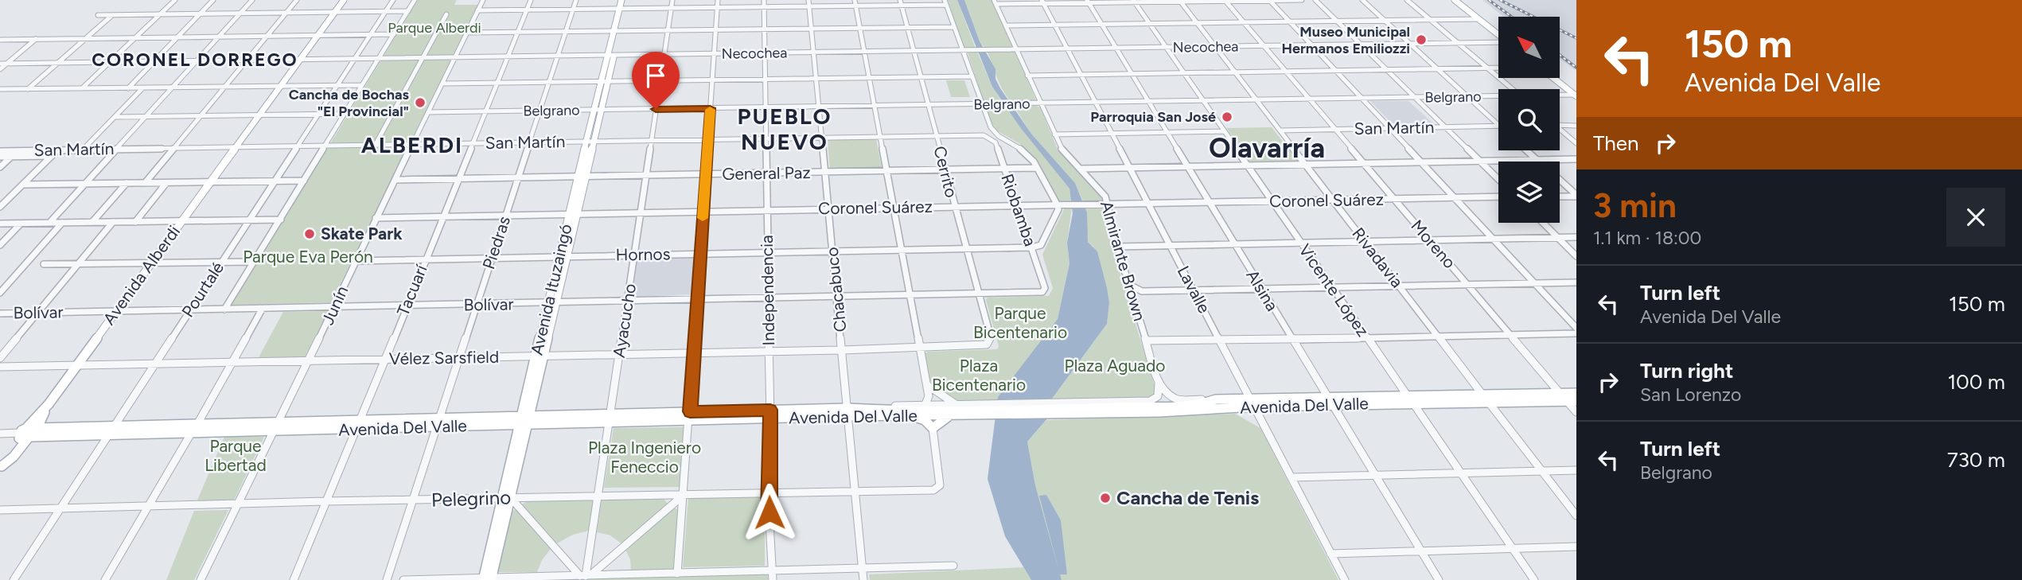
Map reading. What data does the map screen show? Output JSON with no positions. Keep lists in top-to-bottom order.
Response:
{
  "streets": {
    "main road": ["Avenida Alberdi", "Avenida Ituzaingó", "Avenida Del Valle"],
    "street": [
      "Necochea",
      "Belgrano",
      "San Martín",
      "Cerrito",
      "General Paz",
      "Coronel Suárez",
      "Riobamba",
      "Piedras",
      "Moreno",
      "Hornos",
      "Rivadavia",
      "Almirante Brown",
      "Pourtalé",
      "Chacabuco",
      "Lavalle",
      "Tacuarí",
      "Independencia",
      "Alsina",
      "Vicente López",
      "Bolívar",
      "Junín",
      "Ayacucho",
      "Vélez Sarsfield",
      "Pelegrino"
    ]
  },
  "crossings": [
    ["Necochea", "Cerrito"],
    ["Necochea", "Piedras"],
    ["Necochea", "Moreno"],
    ["Necochea", "Rivadavia"],
    ["Necochea", "Almirante Brown"],
    ["Necochea", "Avenida Alberdi"],
    ["Necochea", "Pourtalé"],
    ["Necochea", "Avenida Ituzaingó"],
    ["Necochea", "Chacabuco"],
    ["Necochea", "Lavalle"],
    ["Necochea", "Tacuarí"],
    ["Necochea", "Independencia"],
    ["Necochea", "Alsina"],
    ["Necochea", "Vicente López"],
    ["Necochea", "Junín"],
    ["Necochea", "Ayacucho"],
    ["Belgrano", "Cerrito"],
    ["Belgrano", "Piedras"],
    ["Belgrano", "Moreno"],
    ["Belgrano", "Rivadavia"],
    ["Belgrano", "Almirante Brown"],
    ["Belgrano", "Avenida Ituzaingó"],
    ["Belgrano", "Chacabuco"],
    ["Belgrano", "Lavalle"],
    ["Belgrano", "Tacuarí"],
    ["Belgrano", "Independencia"],
    ["Belgrano", "Alsina"],
    ["Belgrano", "Vicente López"],
    ["Belgrano", "Junín"],
    ["Belgrano", "Ayacucho"],
    ["San Martín", "Cerrito"],
    ["San Martín", "Piedras"],
    ["San Martín", "Moreno"],
    ["San Martín", "Rivadavia"],
    ["San Martín", "Avenida Alberdi"],
    ["San Martín", "Pourtalé"],
    ["San Martín", "Avenida Ituzaingó"],
    ["San Martín", "Chacabuco"],
    ["San Martín", "Tacuarí"],
    ["San Martín", "Independencia"],
    ["San Martín", "Junín"],
    ["San Martín", "Ayacucho"],
    ["Cerrito", "General Paz"],
    ["Cerrito", "Coronel Suárez"],
    ["Cerrito", "Hornos"],
    ["Cerrito", "Bolívar"],
    ["Cerrito", "Vélez Sarsfield"],
    ["General Paz", "Riobamba"],
    ["General Paz", "Piedras"],
    ["General Paz", "Avenida Ituzaingó"],
    ["General Paz", "Chacabuco"],
    ["General Paz", "Tacuarí"],
    ["General Paz", "Independencia"],
    ["General Paz", "Junín"],
    ["General Paz", "Ayacucho"],
    ["Coronel Suárez", "Riobamba"],
    ["Coronel Suárez", "Piedras"],
    ["Coronel Suárez", "Moreno"],
    ["Coronel Suárez", "Rivadavia"],
    ["Coronel Suárez", "Almirante Brown"],
    ["Coronel Suárez", "Avenida Ituzaingó"],
    ["Coronel Suárez", "Chacabuco"],
    ["Coronel Suárez", "Lavalle"],
    ["Coronel Suárez", "Tacuarí"],
    ["Coronel Suárez", "Independencia"],
    ["Coronel Suárez", "Alsina"],
    ["Coronel Suárez", "Vicente López"],
    ["Coronel Suárez", "Junín"],
    ["Coronel Suárez", "Ayacucho"],
    ["Riobamba", "Hornos"],
    ["Riobamba", "Bolívar"],
    ["Piedras", "Hornos"],
    ["Piedras", "Bolívar"],
    ["Piedras", "Vélez Sarsfield"],
    ["Piedras", "Avenida Del Valle"],
    ["Piedras", "Pelegrino"],
    ["Moreno", "Avenida Del Valle"],
    ["Hornos", "Avenida Ituzaingó"],
    ["Hornos", "Chacabuco"],
    ["Hornos", "Tacuarí"],
    ["Hornos", "Independencia"],
    ["Hornos", "Junín"],
    ["Hornos", "Ayacucho"],
    ["Rivadavia", "Avenida Del Valle"],
    ["Almirante Brown", "Avenida Del Valle"],
    ["Avenida Alberdi", "Bolívar"],
    ["Avenida Alberdi", "Vélez Sarsfield"],
    ["Avenida Alberdi", "Avenida Del Valle"],
    ["Pourtalé", "Bolívar"],
    ["Pourtalé", "Vélez Sarsfield"],
    ["Pourtalé", "Avenida Del Valle"],
    ["Pourtalé", "Pelegrino"],
    ["Avenida Ituzaingó", "Bolívar"],
    ["Avenida Ituzaingó", "Vélez Sarsfield"],
    ["Avenida Ituzaingó", "Avenida Del Valle"],
    ["Avenida Ituzaingó", "Pelegrino"],
    ["Chacabuco", "Bolívar"],
    ["Chacabuco", "Vélez Sarsfield"],
    ["Chacabuco", "Avenida Del Valle"],
    ["Chacabuco", "Pelegrino"],
    ["Lavalle", "Avenida Del Valle"],
    ["Tacuarí", "Bolívar"],
    ["Tacuarí", "Vélez Sarsfield"],
    ["Tacuarí", "Avenida Del Valle"],
    ["Tacuarí", "Pelegrino"],
    ["Independencia", "Bolívar"],
    ["Independencia", "Vélez Sarsfield"],
    ["Independencia", "Avenida Del Valle"],
    ["Independencia", "Pelegrino"],
    ["Alsina", "Avenida Del Valle"],
    ["Vicente López", "Avenida Del Valle"],
    ["Bolívar", "Junín"],
    ["Bolívar", "Ayacucho"],
    ["Junín", "Vélez Sarsfield"],
    ["Junín", "Avenida Del Valle"],
    ["Junín", "Pelegrino"],
    ["Ayacucho", "Vélez Sarsfield"],
    ["Ayacucho", "Avenida Del Valle"],
    ["Ayacucho", "Pelegrino"]
  ],
  "districts": [
    "CORONEL DORREGO",
    "PUEBLO NUEVO",
    "ALBERDI",
    "Olavarría"
  ],
  "parks": [
    "Parque Alberdi",
    "Parque Eva Perón",
    "Parque Bicentenario",
    "Plaza Bicentenario",
    "Plaza Aguado",
    "Parque Libertad",
    "Plaza Ingeniero Feneccio"
  ],
  "places": [
    "Museo Municipal Hermanos Emiliozzi",
    "Cancha de Bochas \"El Provincial\"",
    "Parroquia San José",
    "Skate Park",
    "Cancha de Tenis"
  ],
  "north": "top left",
  "page": {
    "turn": ["150 m", "Avenida Del Valle"],
    "then": "Then",
    "heading": ["3 min", "1.1 km · 18:00"],
    "list": [
      {
        "name": "Turn left",
        "note": "Avenida Del Valle",
        "value": "150 m"
      },
      {
        "name": "Turn right",
        "note": "San Lorenzo",
        "value": "100 m"
      },
      {
        "name": "Turn left",
        "note": "Belgrano",
        "value": "730 m"
      }
    ]
  }
}
